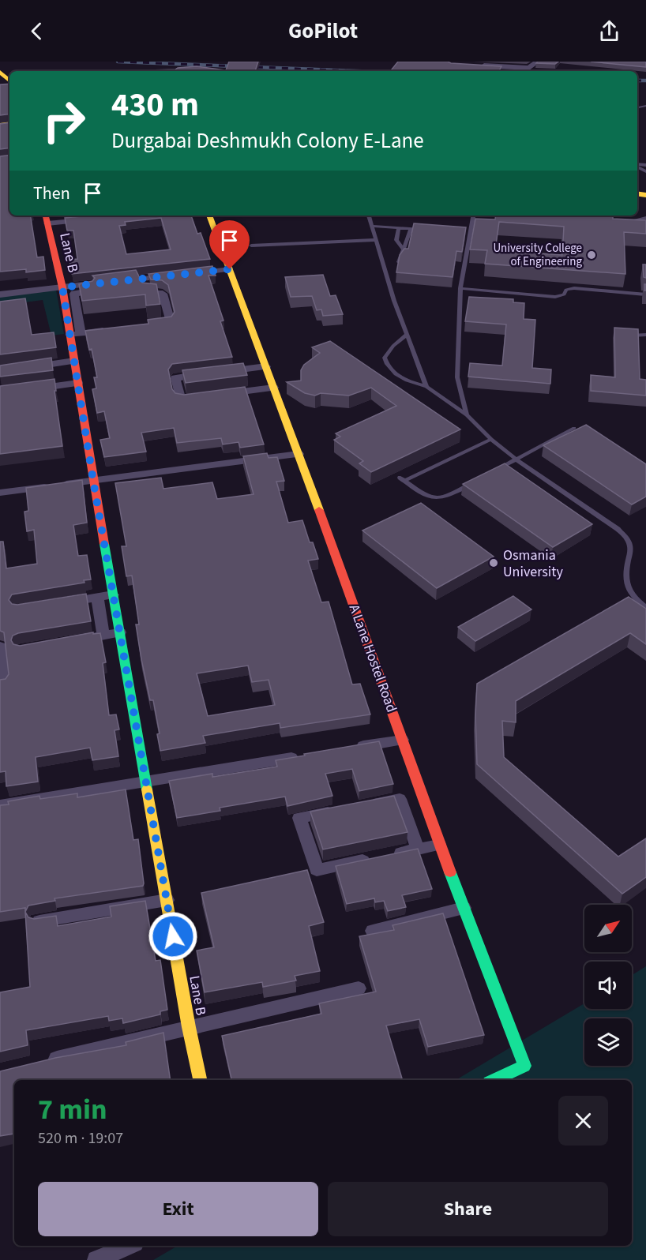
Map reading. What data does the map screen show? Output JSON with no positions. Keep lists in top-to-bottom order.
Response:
{
  "streets": {
    "street": ["Lane B", "A Lane Hostel Road"]
  },
  "places": ["University College of Engineering", "Osmania University"],
  "north": "top right",
  "page": {
    "header": "GoPilot",
    "turn": ["430 m", "Durgabai Deshmukh Colony E-Lane"],
    "then": "Then",
    "heading": ["7 min", "520 m · 19:07"],
    "buttons": ["Exit", "Share"]
  }
}
